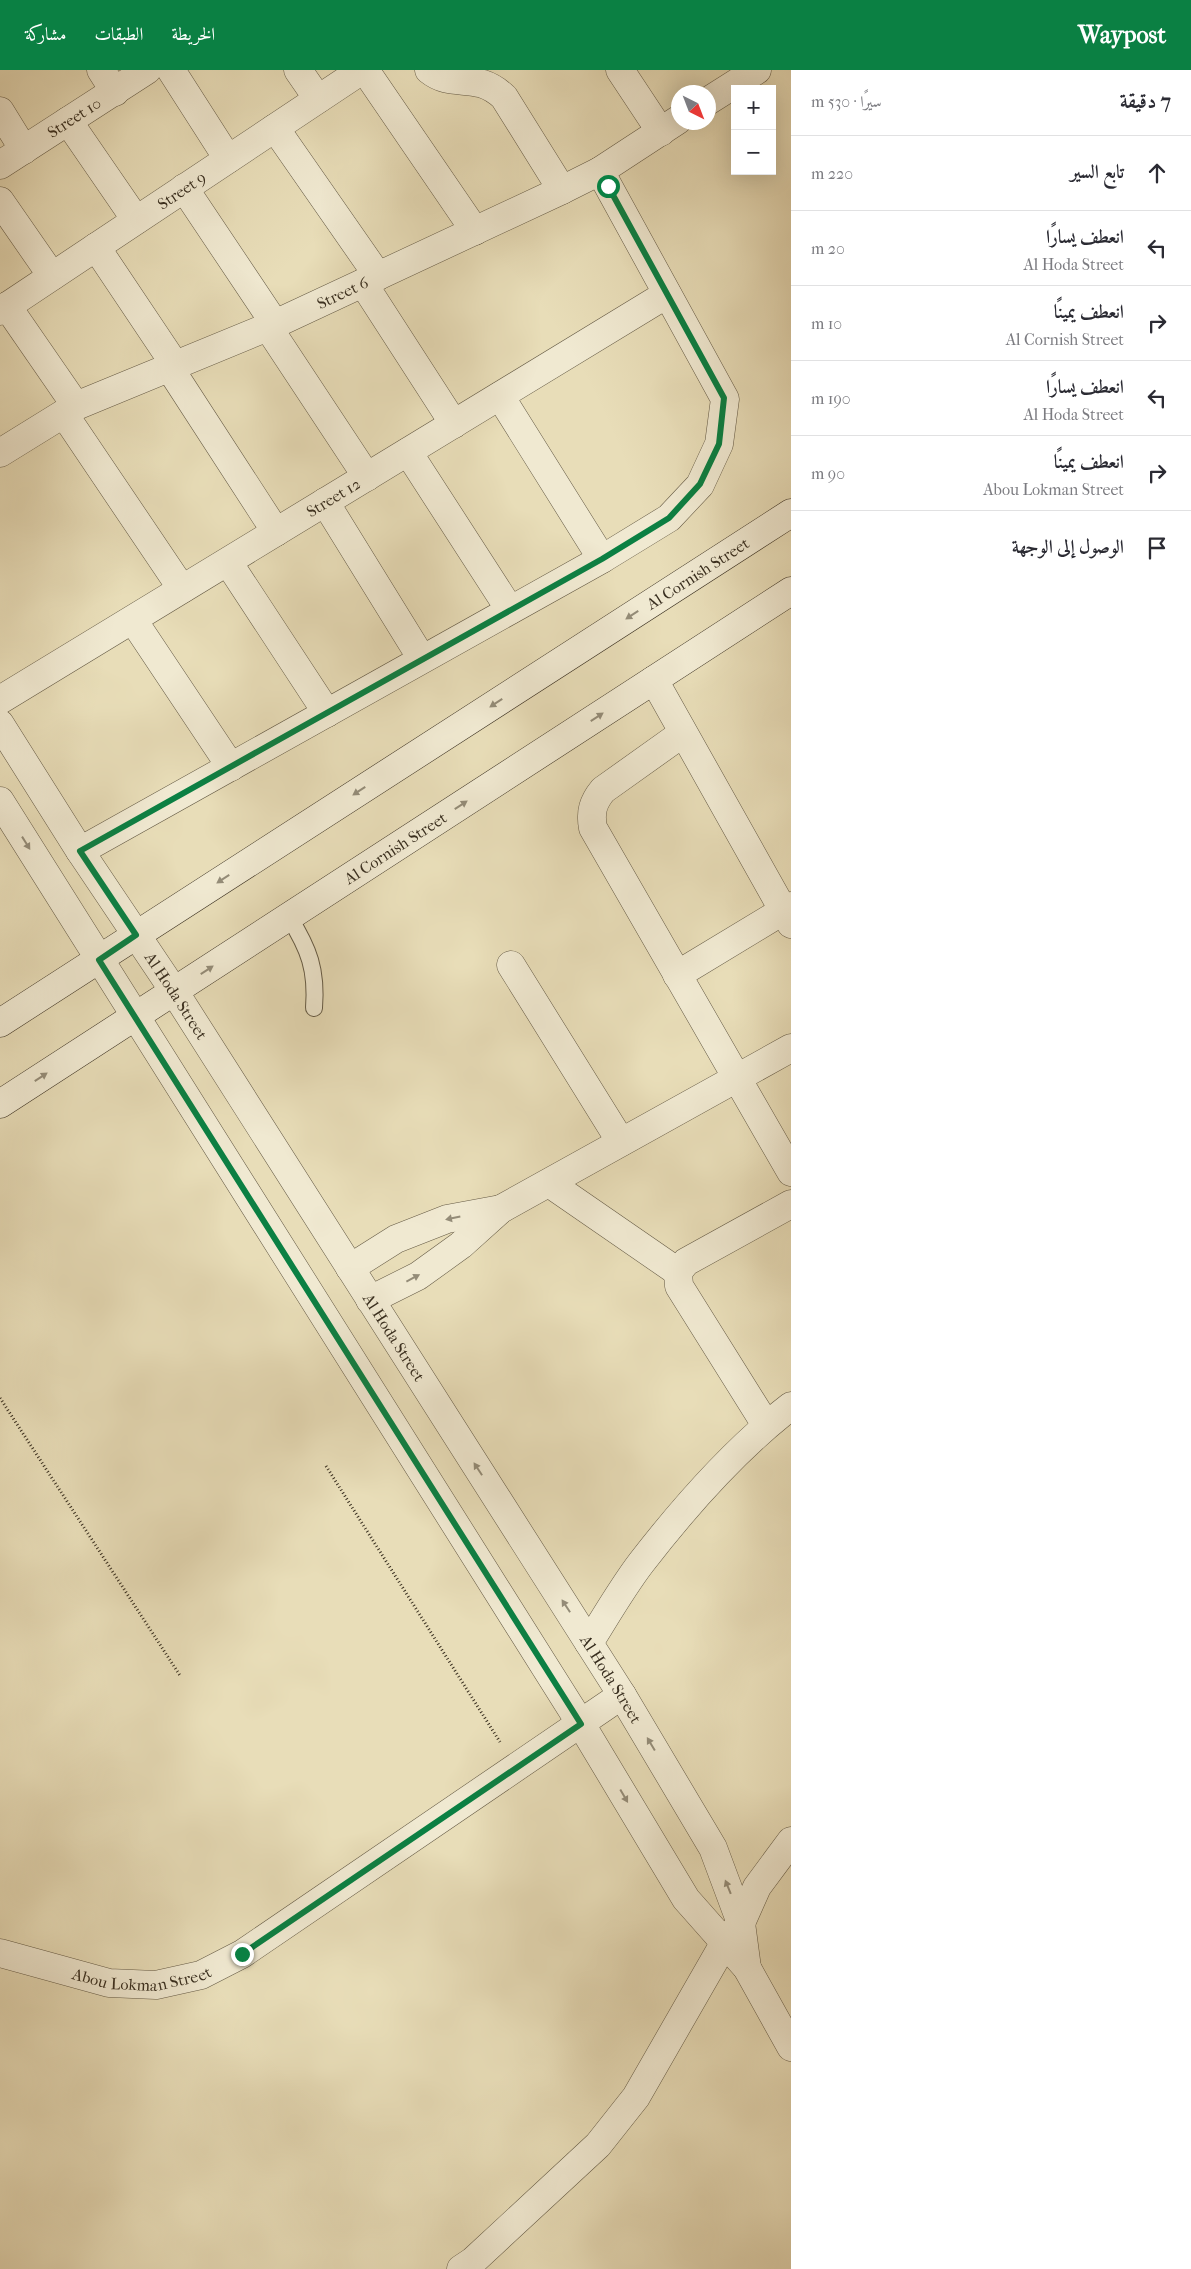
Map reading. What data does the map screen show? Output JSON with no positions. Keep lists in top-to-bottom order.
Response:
{
  "streets": {
    "street": [
      "Street 10",
      "Street 9",
      "Street 6",
      "Street 12",
      "Al Cornish Street",
      "Al Hoda Street",
      "Abou Lokman Street"
    ]
  },
  "crossings": [
    ["Al Cornish Street", "Al Hoda Street"],
    ["Al Hoda Street", "Abou Lokman Street"]
  ],
  "north": "bottom right",
  "page": {
    "header": "Waypost",
    "nav": ["الخريطة", "الطبقات", "مشاركة"],
    "heading": ["7 دقيقة", "سيرًا · 530 m"],
    "map_buttons": ["+", "−"],
    "list": [
      ["تابع السير", "220 m"],
      ["انعطف يسارًا", "Al Hoda Street", "20 m"],
      ["انعطف يمينًا", "Al Cornish Street", "10 m"],
      ["انعطف يسارًا", "Al Hoda Street", "190 m"],
      ["انعطف يمينًا", "Abou Lokman Street", "90 m"],
      "الوصول إلى الوجهة"
    ]
  }
}
